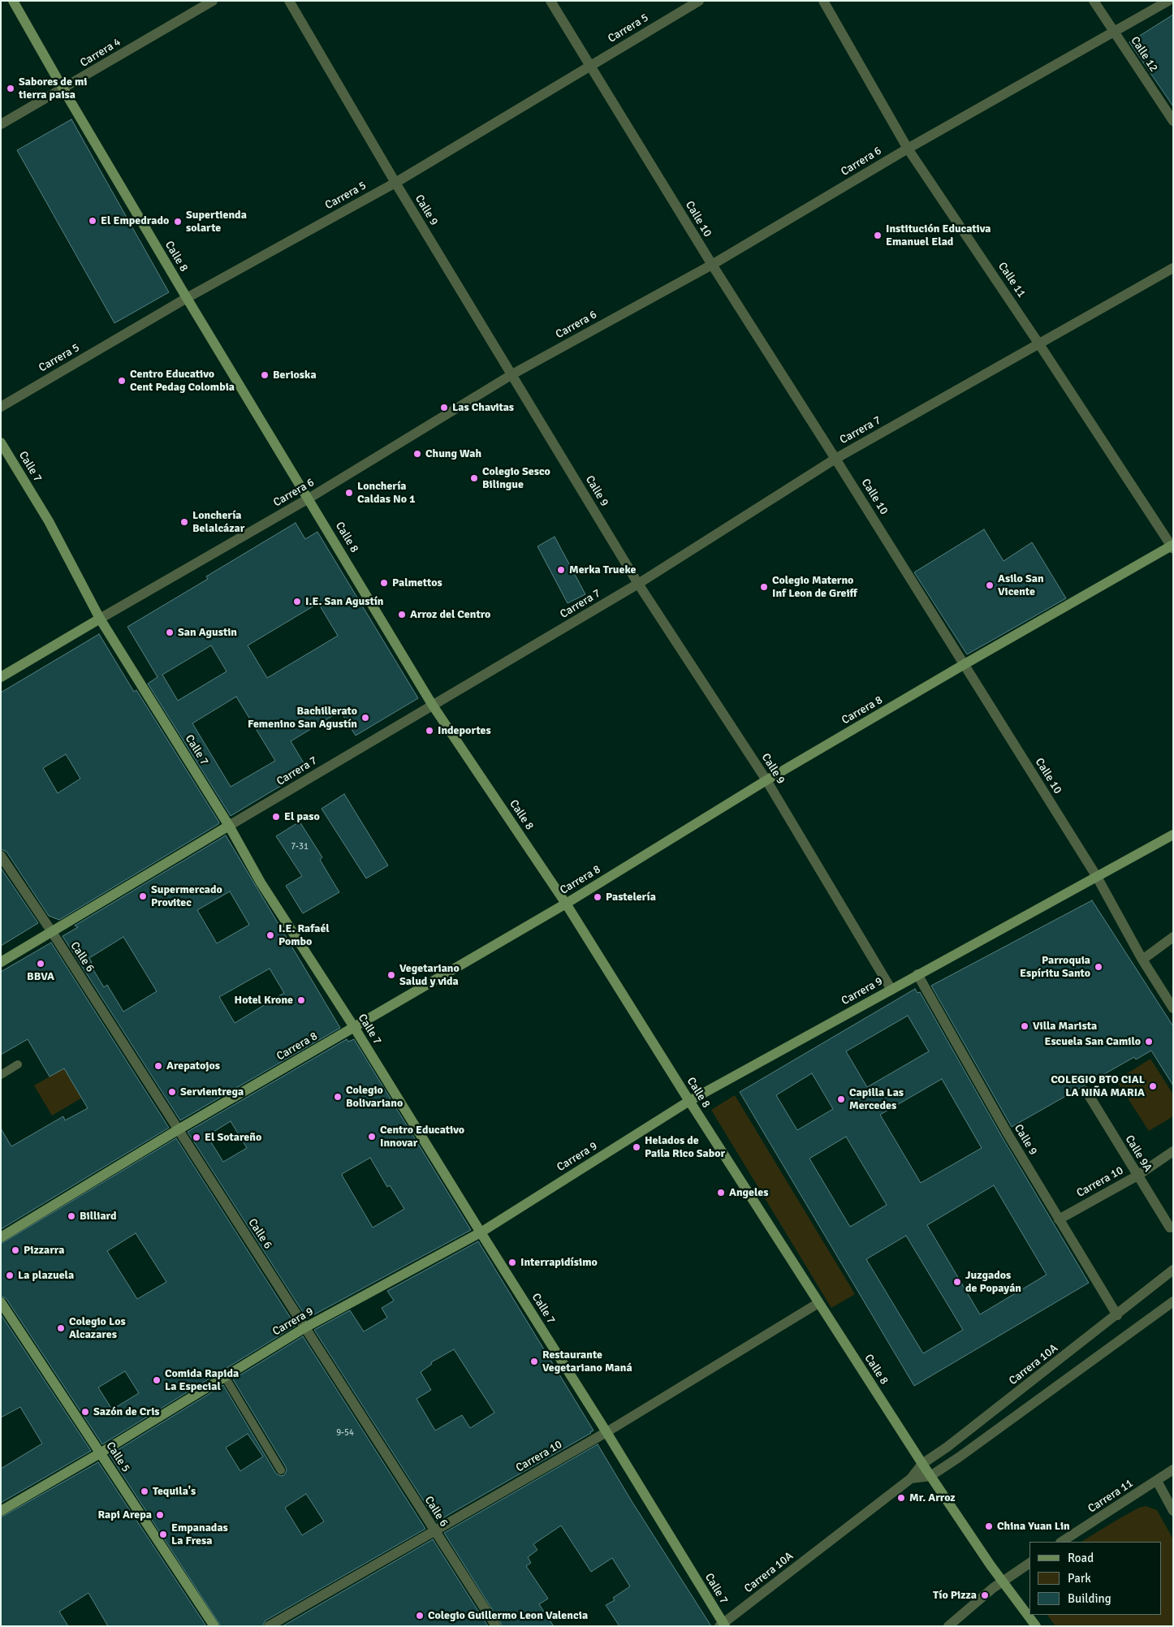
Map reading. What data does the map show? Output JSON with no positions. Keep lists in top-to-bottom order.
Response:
{
  "streets": {
    "street": [
      "Carrera 5",
      "Carrera 4",
      "Calle 12",
      "Carrera 6",
      "Calle 9",
      "Calle 10",
      "Calle 8",
      "Calle 11",
      "Carrera 7",
      "Calle 7",
      "Carrera 8",
      "Calle 6",
      "Carrera 9",
      "Calle 9A",
      "Carrera 10",
      "Carrera 10A",
      "Calle 5",
      "Carrera 11"
    ]
  },
  "crossings": [
    ["Carrera 5", "Calle 9"],
    ["Carrera 5", "Calle 10"],
    ["Carrera 5", "Calle 8"],
    ["Carrera 4", "Calle 8"],
    ["Calle 12", "Carrera 6"],
    ["Carrera 6", "Calle 9"],
    ["Carrera 6", "Calle 10"],
    ["Carrera 6", "Calle 8"],
    ["Carrera 6", "Calle 11"],
    ["Carrera 6", "Calle 7"],
    ["Calle 9", "Carrera 7"],
    ["Calle 9", "Carrera 8"],
    ["Calle 9", "Carrera 9"],
    ["Calle 9", "Carrera 10"],
    ["Calle 9", "Carrera 10A"],
    ["Calle 10", "Carrera 7"],
    ["Calle 10", "Carrera 8"],
    ["Calle 10", "Carrera 9"],
    ["Calle 8", "Carrera 7"],
    ["Calle 8", "Carrera 8"],
    ["Calle 8", "Carrera 9"],
    ["Calle 8", "Carrera 10"],
    ["Calle 8", "Carrera 10A"],
    ["Calle 11", "Carrera 7"],
    ["Calle 11", "Carrera 8"],
    ["Carrera 7", "Calle 7"],
    ["Carrera 7", "Calle 6"],
    ["Calle 7", "Carrera 8"],
    ["Calle 7", "Carrera 9"],
    ["Calle 7", "Carrera 10"],
    ["Calle 7", "Carrera 10A"],
    ["Carrera 8", "Calle 6"],
    ["Calle 6", "Carrera 9"],
    ["Calle 6", "Carrera 10"],
    ["Carrera 9", "Calle 5"],
    ["Calle 9A", "Carrera 10"]
  ],
  "places": [
    "Sabores de mi tierra paisa",
    "El Empedrado",
    "Supertienda solarte",
    "Institución Educativa Emanuel Elad",
    "Berioska",
    "Centro Educativo Cent Pedag Colombia",
    "Las Chavitas",
    "Chung Wah",
    "Colegio Sesco Bilingue",
    "Lonchería Caldas No 1",
    "Lonchería Belalcázar",
    "Merka Trueke",
    "Palmettos",
    "Asilo San Vicente",
    "Colegio Materno Inf Leon de Greiff",
    "I.E. San Agustín",
    "Arroz del Centro",
    "San Agustin",
    "Bachillerato Femenino San Agustín",
    "Indeportes",
    "El paso",
    "Supermercado Provitec",
    "Pastelería",
    "I.E. Rafaél Pombo",
    "BBVA",
    "Parroquia Espíritu Santo",
    "Vegetariano Salud y vida",
    "Hotel Krone",
    "Villa Marista",
    "Escuela San Camilo",
    "Arepatojos",
    "COLEGIO BTO CIAL LA NIÑA MARIA",
    "Servientrega",
    "Colegio Bolivariano",
    "Capilla Las Mercedes",
    "Centro Educativo Innovar",
    "El Sotareño",
    "Helados de Paila Rico Sabor",
    "Angeles",
    "Billiard",
    "Pizzarra",
    "Interrapidísimo",
    "La plazuela",
    "Juzgados de Popayán",
    "Colegio Los Alcazares",
    "Restaurante Vegetariano Maná",
    "Comida Rapida La Especial",
    "Sazón de Cris",
    "Tequila's",
    "Mr. Arroz",
    "Rapi Arepa",
    "China Yuan Lin",
    "Empanadas La Fresa",
    "Tío Pizza",
    "Colegio Guillermo Leon Valencia"
  ],
  "house_numbers": ["7-31", "9-54"],
  "legend": ["Road", "Park", "Building"]
}
